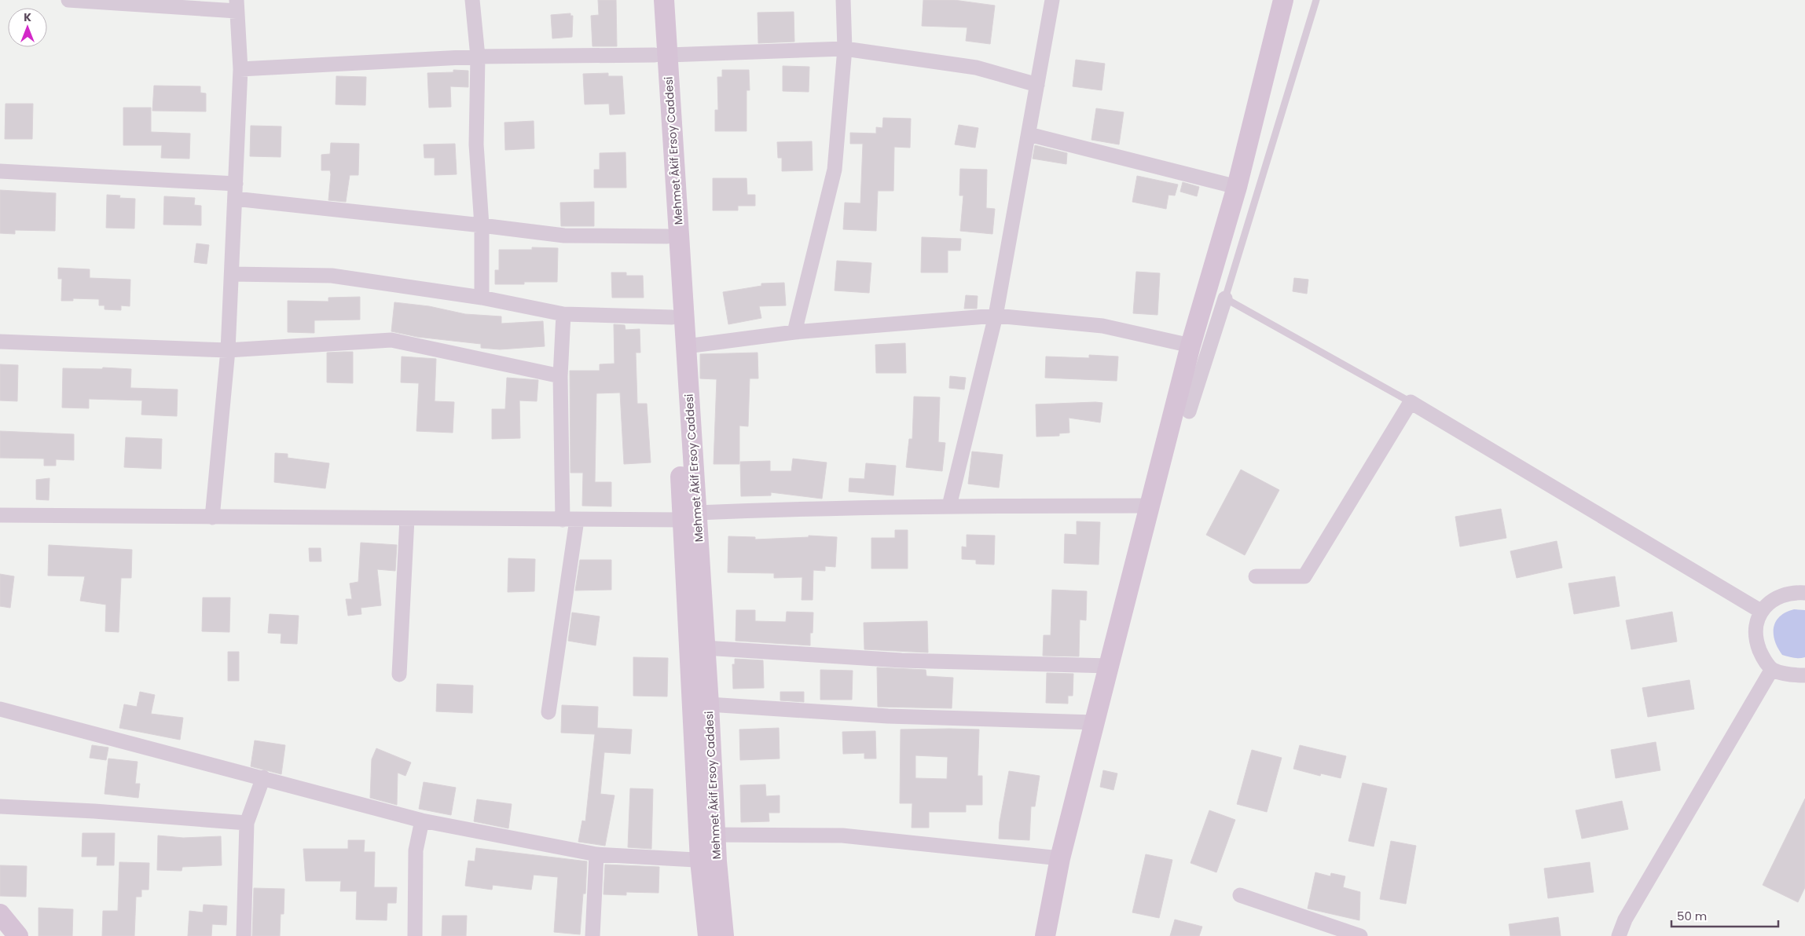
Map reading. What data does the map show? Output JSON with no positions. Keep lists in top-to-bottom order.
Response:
{
  "streets": {
    "main road": ["Mehmet Âkif Ersoy Caddesi"]
  },
  "scale_bar": "50 m",
  "north": "top"
}
